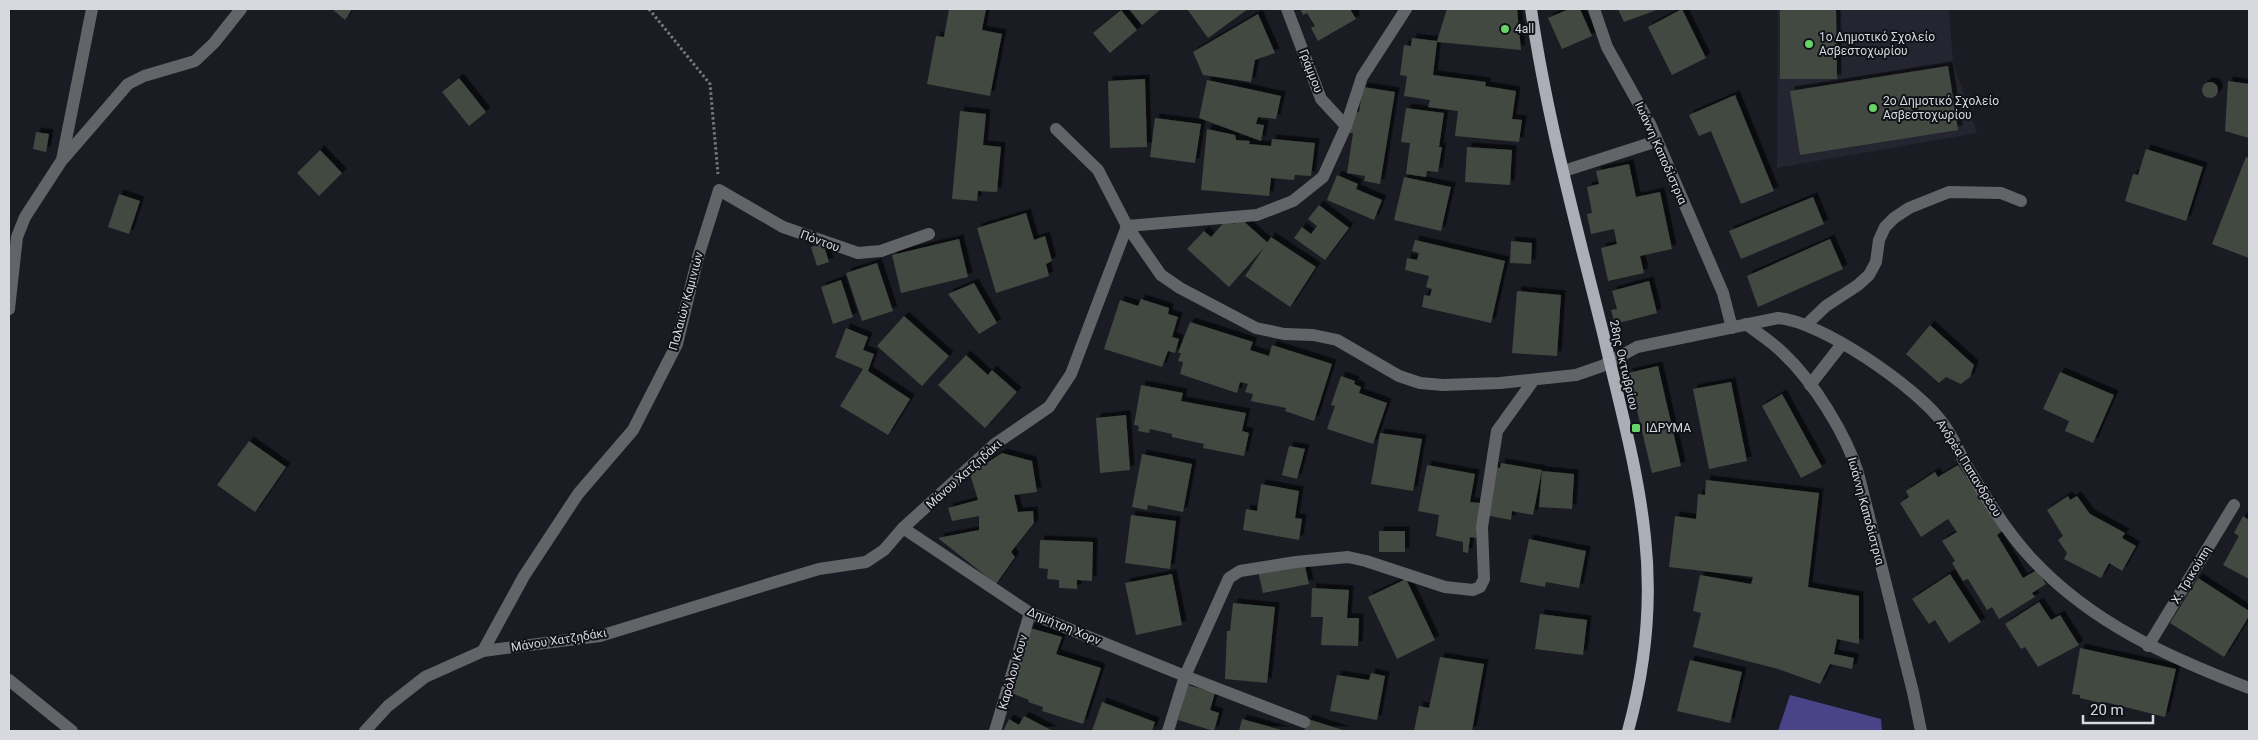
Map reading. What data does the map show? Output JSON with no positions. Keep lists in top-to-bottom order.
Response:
{
  "streets": {
    "main road": ["28ης Οκτωβρίου"],
    "street": [
      "Γράμμου",
      "Ιωάννη Καποδίστρια",
      "Πόντου",
      "Παλαιών Καμινιών",
      "Ανδρέα Παπανδρέου",
      "Μάνου Χατζηδάκι",
      "Χ. Τρικούπη",
      "Δημήτρη Χορν",
      "Καρόλου Κουν"
    ]
  },
  "crossings": [
    ["Ιωάννη Καποδίστρια", "Ανδρέα Παπανδρέου"],
    ["Πόντου", "Παλαιών Καμινιών"],
    ["Παλαιών Καμινιών", "Μάνου Χατζηδάκι"],
    ["28ης Οκτωβρίου", "Ανδρέα Παπανδρέου"],
    ["Ανδρέα Παπανδρέου", "Μάνου Χατζηδάκι"],
    ["Ανδρέα Παπανδρέου", "Χ. Τρικούπη"],
    ["Μάνου Χατζηδάκι", "Δημήτρη Χορν"],
    ["Δημήτρη Χορν", "Καρόλου Κουν"]
  ],
  "places": {
    "other": ["4all", "1ο Δημοτικό Σχολείο Ασβεστοχωρίου", "2ο Δημοτικό Σχολείο Ασβεστοχωρίου"],
    "transit": ["ΙΔΡΥΜΑ"]
  },
  "scale_bar": "20 m"
}
